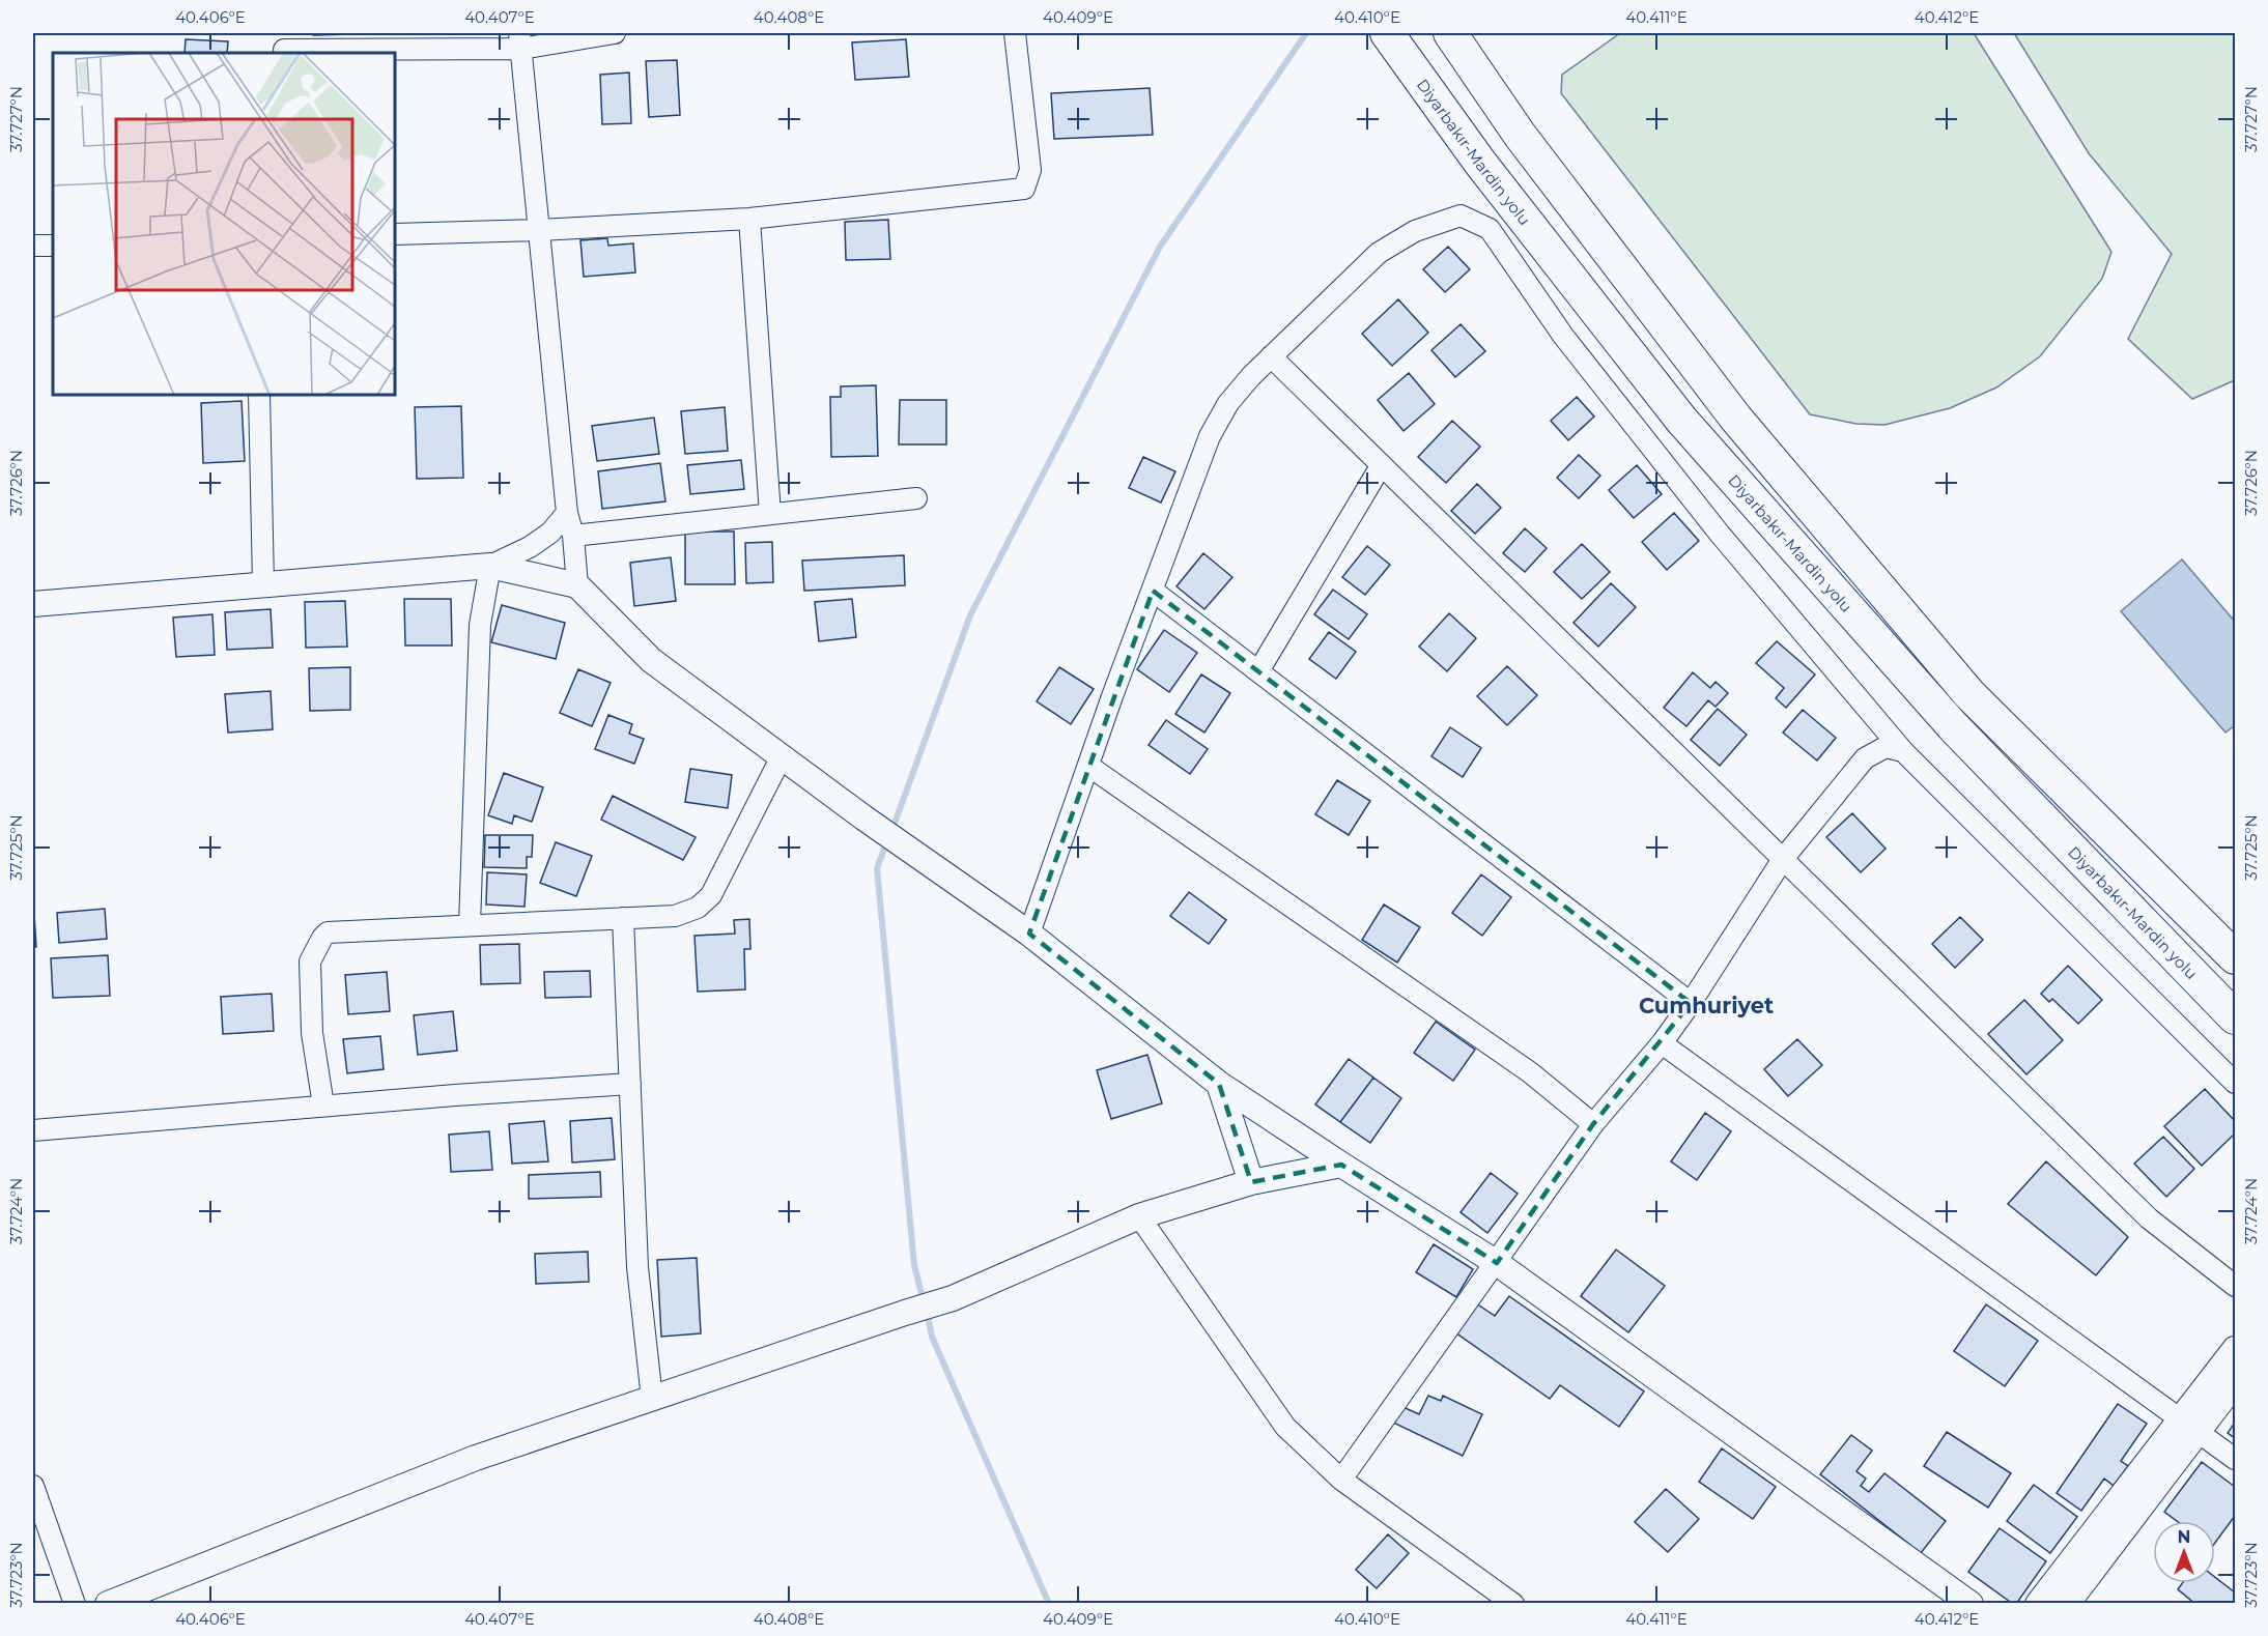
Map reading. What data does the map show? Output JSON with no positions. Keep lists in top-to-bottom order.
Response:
{
  "streets": {
    "highway": ["Diyarbakır-Mardin yolu"]
  },
  "districts": ["Cumhuriyet"],
  "north": "top",
  "coordinates": [
    "40.406°E",
    "40.407°E",
    "40.408°E",
    "40.409°E",
    "40.410°E",
    "40.411°E",
    "40.412°E",
    "37.727°N",
    "37.726°N",
    "37.725°N",
    "37.724°N",
    "37.723°N"
  ]
}
